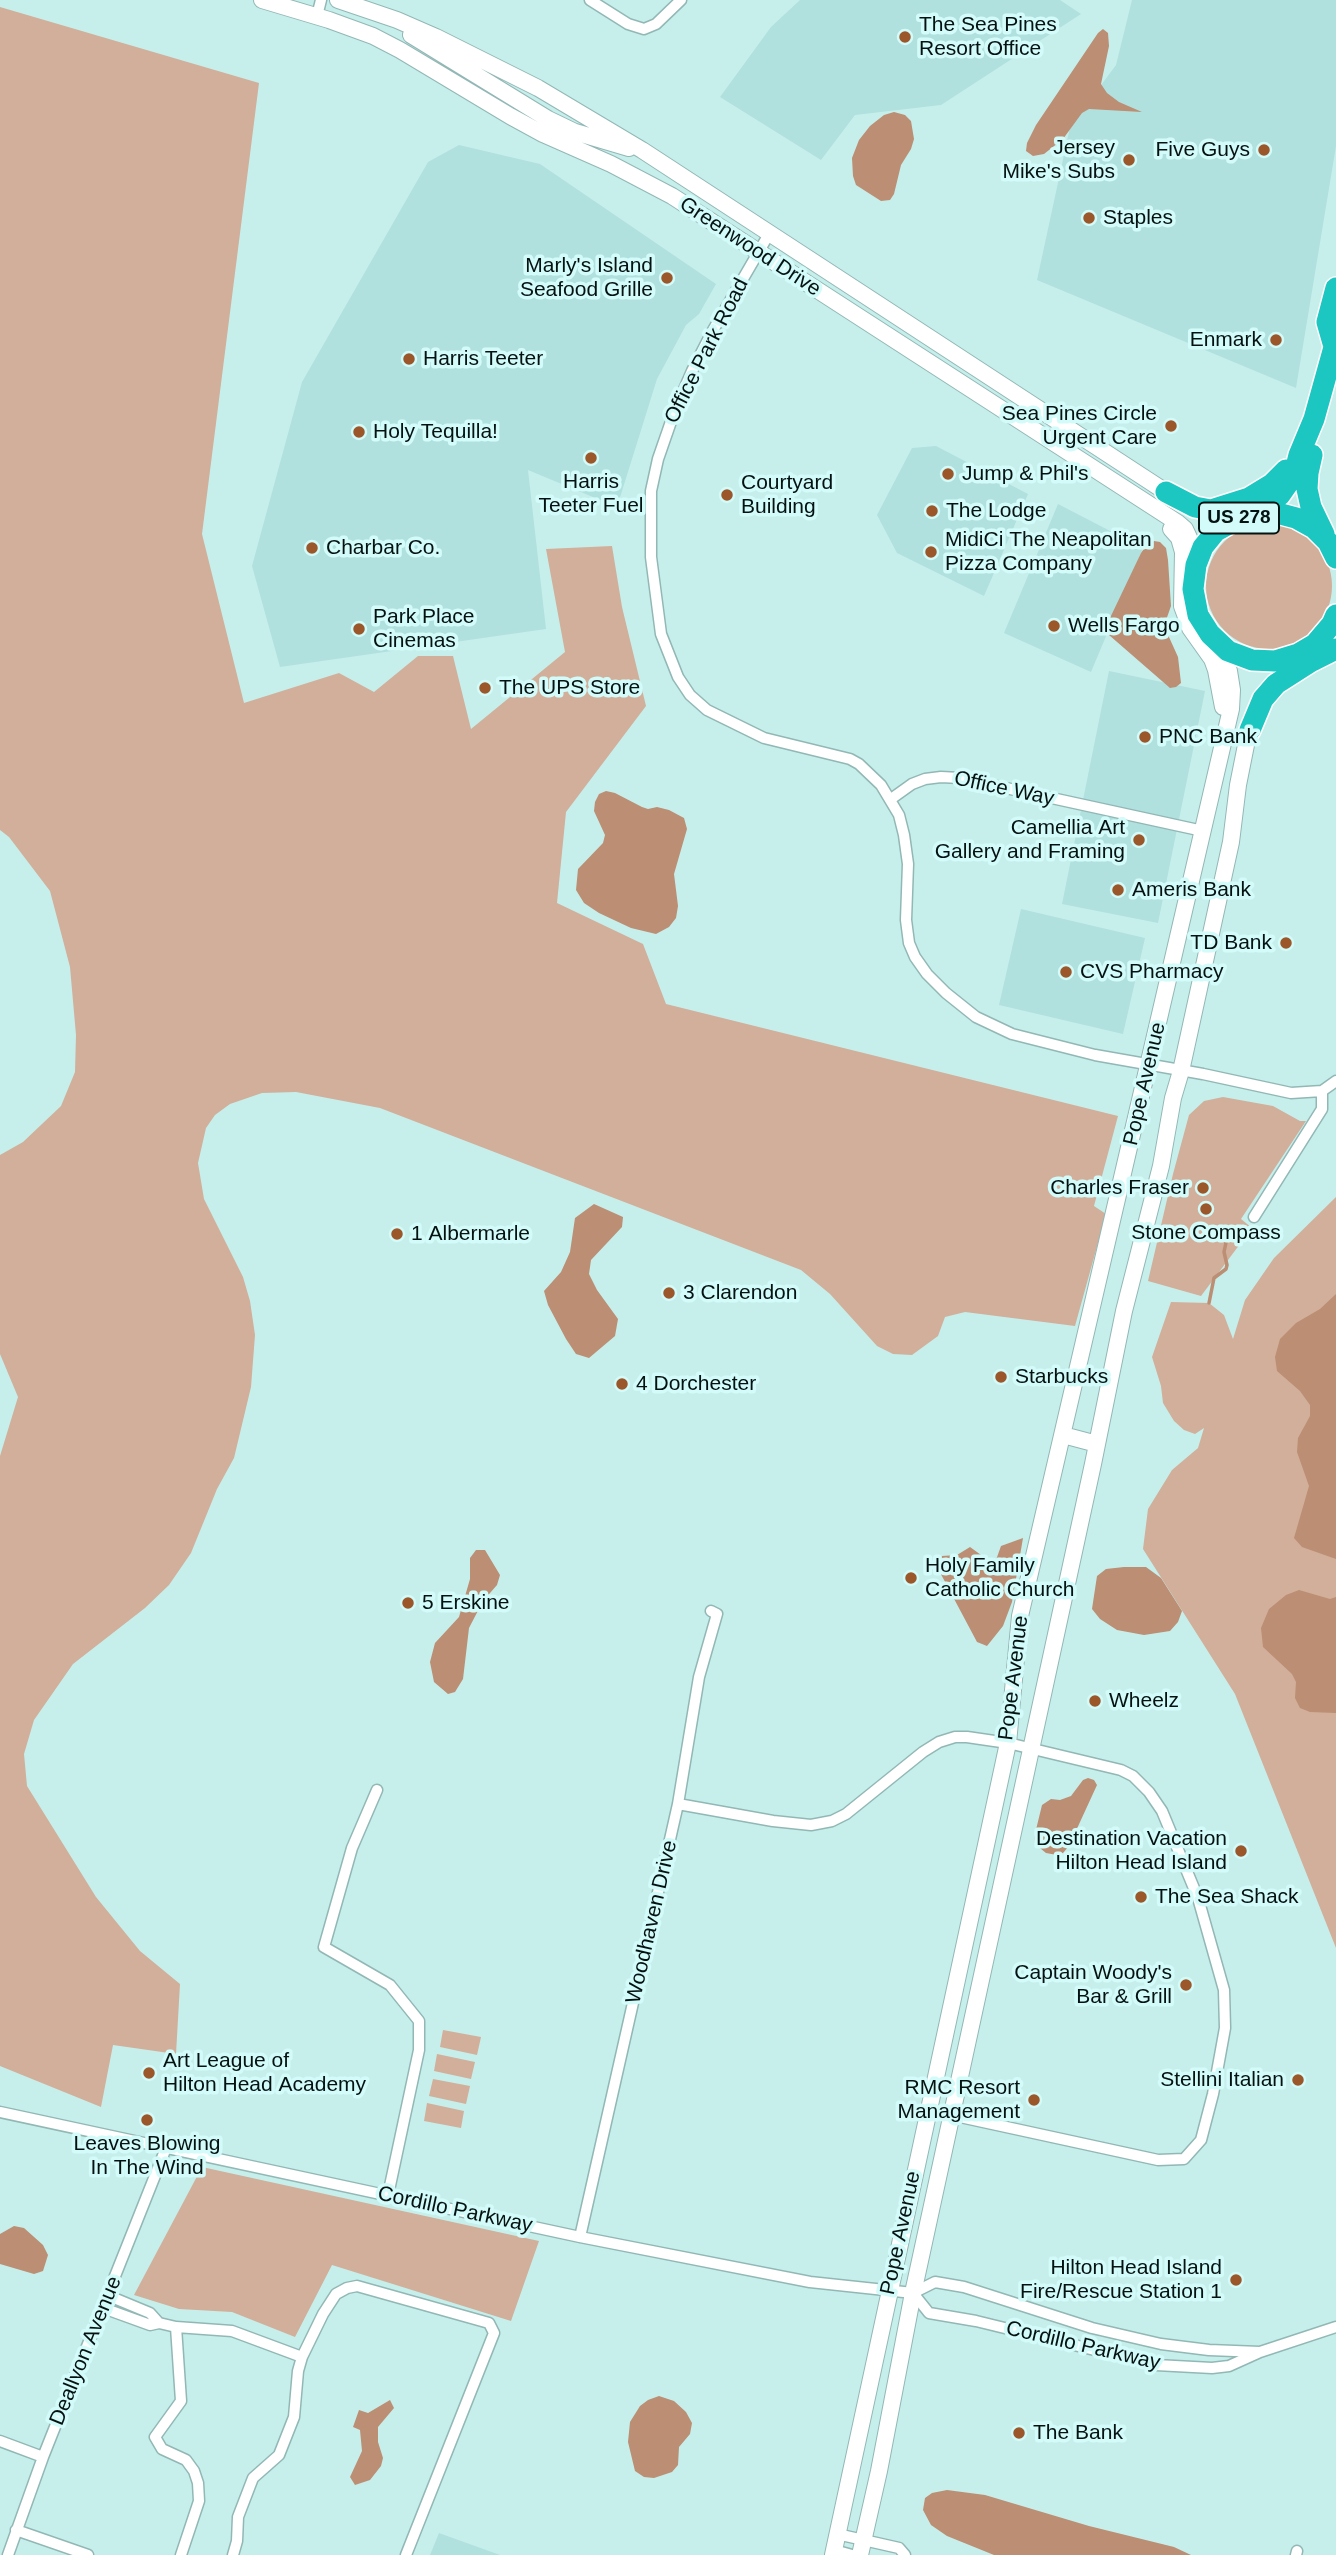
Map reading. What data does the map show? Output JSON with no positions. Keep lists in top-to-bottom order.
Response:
{
  "streets": {
    "highway": ["US 278"],
    "main road": ["Greenwood Drive", "Pope Avenue"],
    "street": [
      "Office Park Road",
      "Office Way",
      "Woodhaven Drive",
      "Cordillo Parkway",
      "Deallyon Avenue"
    ]
  },
  "crossings": [
    ["Greenwood Drive", "Office Park Road"],
    ["Greenwood Drive", "US 278"],
    ["Office Park Road", "Office Way"],
    ["Office Park Road", "Pope Avenue"],
    ["US 278", "Pope Avenue"],
    ["Office Way", "Pope Avenue"],
    ["Pope Avenue", "Cordillo Parkway"],
    ["Woodhaven Drive", "Cordillo Parkway"],
    ["Cordillo Parkway", "Deallyon Avenue"]
  ],
  "places": [
    "The Sea Pines Resort Office",
    "Five Guys",
    "Jersey Mike's Subs",
    "Staples",
    "Marly's Island Seafood Grille",
    "Enmark",
    "Harris Teeter",
    "Sea Pines Circle Urgent Care",
    "Holy Tequilla!",
    "Harris Teeter Fuel",
    "Jump & Phil's",
    "Courtyard Building",
    "The Lodge",
    "Charbar Co.",
    "MidiCi The Neapolitan Pizza Company",
    "Wells Fargo",
    "Park Place Cinemas",
    "The UPS Store",
    "PNC Bank",
    "Camellia Art Gallery and Framing",
    "Ameris Bank",
    "TD Bank",
    "CVS Pharmacy",
    "Charles Fraser",
    "Stone Compass",
    "1 Albermarle",
    "3 Clarendon",
    "Starbucks",
    "4 Dorchester",
    "Holy Family Catholic Church",
    "5 Erskine",
    "Wheelz",
    "Destination Vacation Hilton Head Island",
    "The Sea Shack",
    "Captain Woody's Bar & Grill",
    "Art League of Hilton Head Academy",
    "Stellini Italian",
    "RMC Resort Management",
    "Leaves Blowing In The Wind",
    "Hilton Head Island Fire/Rescue Station 1",
    "The Bank"
  ]
}
